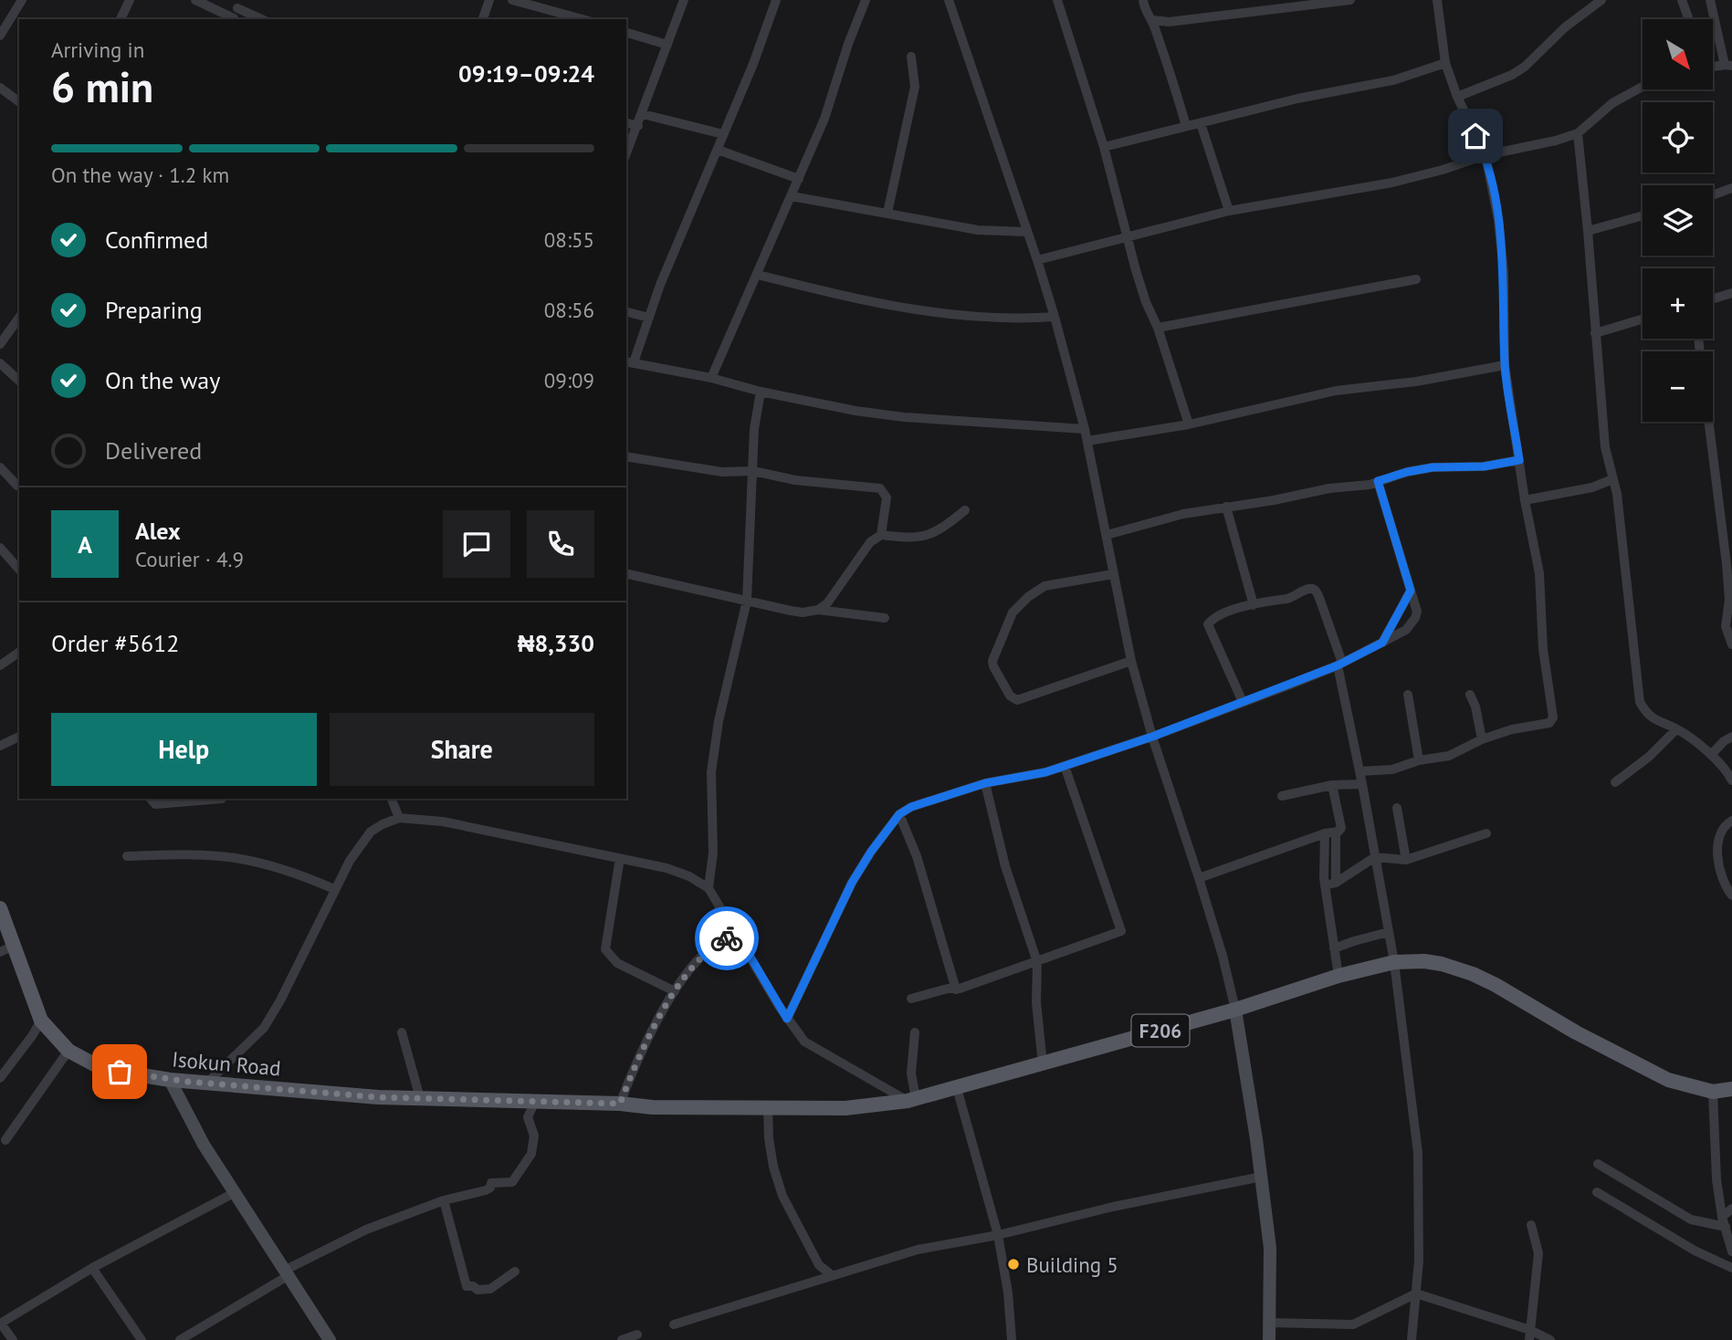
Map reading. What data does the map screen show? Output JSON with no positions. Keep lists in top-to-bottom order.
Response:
{
  "streets": {
    "main road": ["F206", "Isokun Road"]
  },
  "crossings": [
    ["F206", "Isokun Road"]
  ],
  "places": ["Building 5"],
  "north": "bottom right",
  "page": {
    "map_buttons": ["+", "−"],
    "heading": ["6 min", "Arriving in", "09:19–09:24"],
    "panel": [
      "Alex",
      "Courier · 4.9",
      "Order #5612",
      "₦8,330"
    ],
    "bar": "On the way · 1.2 km",
    "list": [
      ["Confirmed", "08:55"],
      ["Preparing", "08:56"],
      ["On the way", "09:09"],
      "Delivered"
    ],
    "round": "A",
    "buttons": ["Help", "Share"]
  }
}
